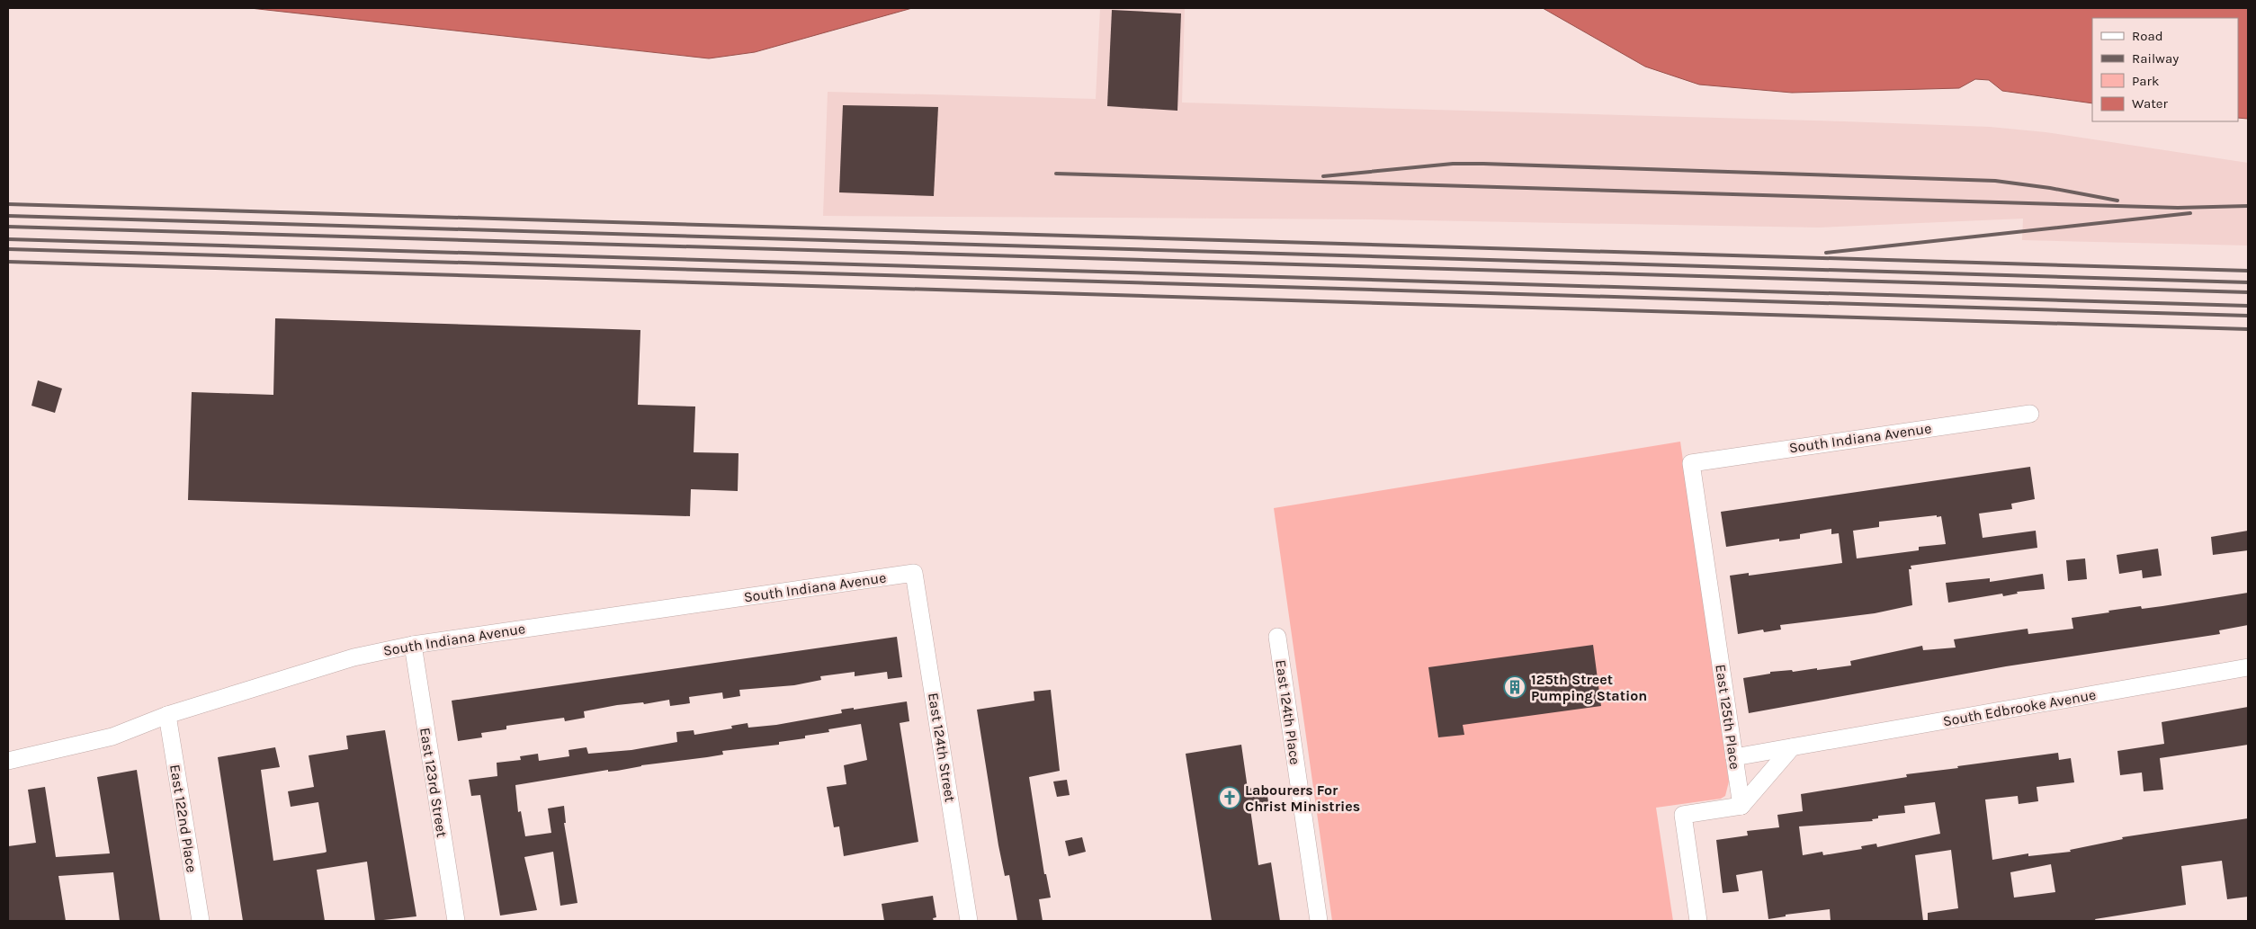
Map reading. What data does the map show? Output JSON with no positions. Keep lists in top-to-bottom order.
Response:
{
  "streets": {
    "street": [
      "South Indiana Avenue",
      "South Edbrooke Avenue",
      "East 124th Place",
      "East 125th Place",
      "East 124th Street",
      "East 123rd Street",
      "East 122nd Place"
    ]
  },
  "crossings": [
    ["South Indiana Avenue", "East 125th Place"],
    ["South Indiana Avenue", "East 124th Street"],
    ["South Indiana Avenue", "East 123rd Street"],
    ["South Indiana Avenue", "East 122nd Place"],
    ["South Edbrooke Avenue", "East 125th Place"]
  ],
  "places": {
    "building": ["125th Street Pumping Station"],
    "church": ["Labourers For Christ Ministries"]
  },
  "legend": [
    "Road",
    "Railway",
    "Park",
    "Water"
  ]
}
